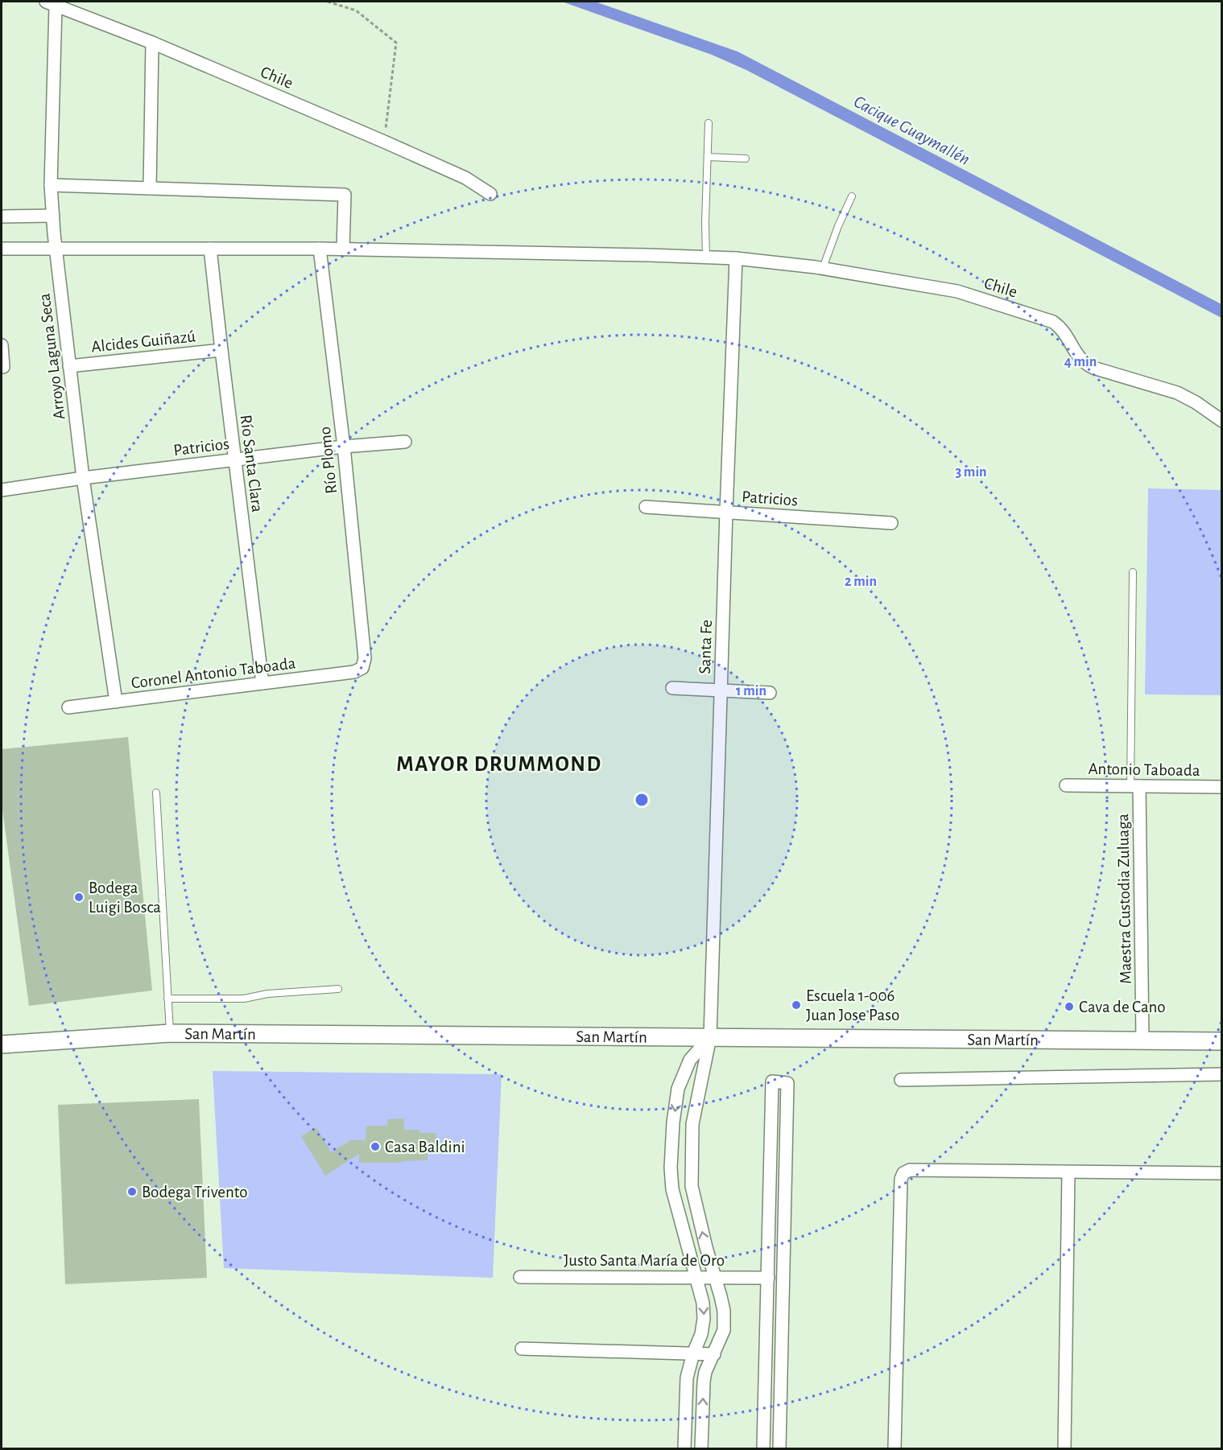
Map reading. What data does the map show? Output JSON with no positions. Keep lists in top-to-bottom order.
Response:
{
  "streets": {
    "main road": ["San Martín"],
    "street": [
      "Chile",
      "Alcides Guiñazú",
      "Arroyo Laguna Seca",
      "Patricios",
      "Río Plomo",
      "Río Santa Clara",
      "Santa Fe",
      "Coronel Antonio Taboada",
      "Antonio Taboada",
      "Maestra Custodia Zuluaga",
      "Justo Santa María de Oro"
    ]
  },
  "crossings": [
    ["Chile", "Arroyo Laguna Seca"],
    ["Chile", "Río Plomo"],
    ["Chile", "Río Santa Clara"],
    ["Chile", "Santa Fe"],
    ["Alcides Guiñazú", "Arroyo Laguna Seca"],
    ["Alcides Guiñazú", "Río Santa Clara"],
    ["Arroyo Laguna Seca", "Patricios"],
    ["Arroyo Laguna Seca", "Coronel Antonio Taboada"],
    ["Patricios", "Río Plomo"],
    ["Patricios", "Río Santa Clara"],
    ["Patricios", "Santa Fe"],
    ["Río Plomo", "Coronel Antonio Taboada"],
    ["Río Santa Clara", "Coronel Antonio Taboada"],
    ["Santa Fe", "San Martín"],
    ["Santa Fe", "Justo Santa María de Oro"],
    ["Antonio Taboada", "Maestra Custodia Zuluaga"],
    ["Maestra Custodia Zuluaga", "San Martín"]
  ],
  "districts": ["MAYOR DRUMMOND"],
  "water": ["Cacique Guaymallén"],
  "places": [
    "Bodega Luigi Bosca",
    "Escuela 1-006 Juan Jose Paso",
    "Cava de Cano",
    "Casa Baldini",
    "Bodega Trivento"
  ],
  "rings": [
    "4 min",
    "3 min",
    "2 min",
    "1 min"
  ]
}
